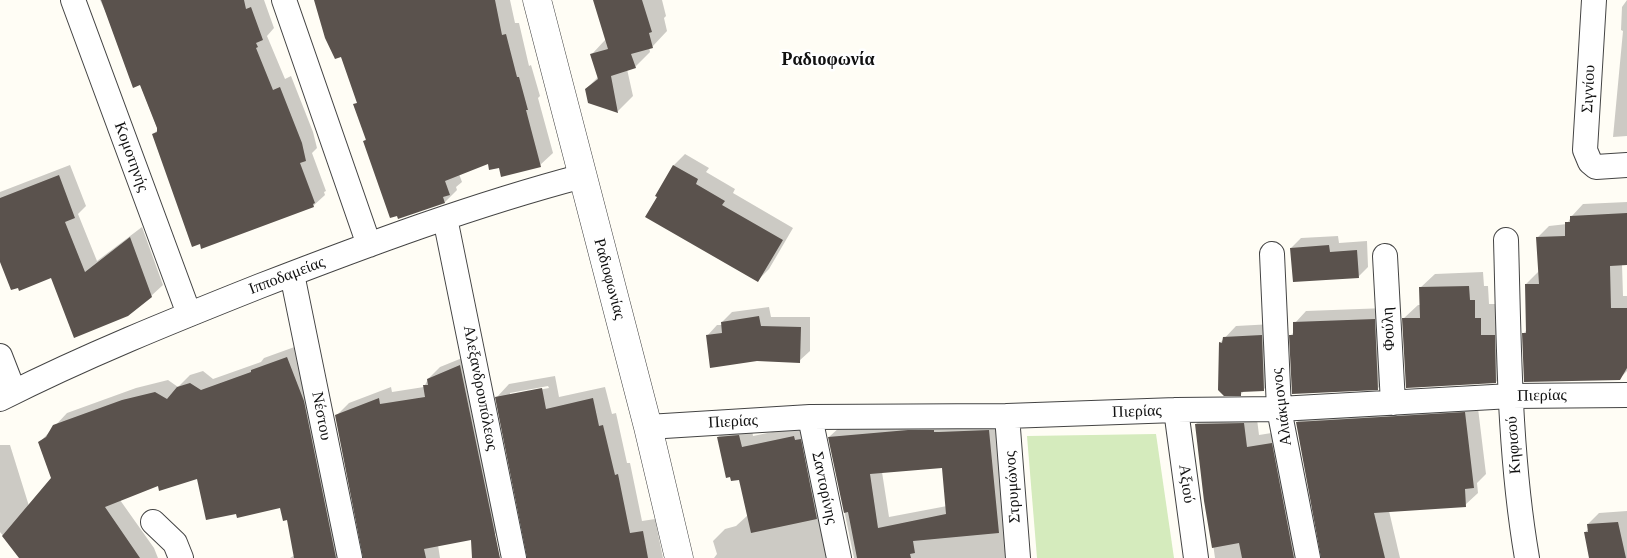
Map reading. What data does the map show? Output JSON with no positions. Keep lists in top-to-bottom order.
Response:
{
  "streets": {
    "street": [
      "Σιγνίου",
      "Κομοτηνής",
      "Ιπποδαμείας",
      "Ραδιοφωνίας",
      "Φούλη",
      "Αλεξανδρουπόλεως",
      "Πιερίας",
      "Αλιάκμονος",
      "Νέστου",
      "Κηφισού",
      "Αξιού",
      "Στρυμώνος",
      "Σαντορίνης"
    ]
  },
  "crossings": [
    ["Κομοτηνής", "Ιπποδαμείας"],
    ["Ιπποδαμείας", "Ραδιοφωνίας"],
    ["Ιπποδαμείας", "Αλεξανδρουπόλεως"],
    ["Ιπποδαμείας", "Νέστου"],
    ["Ραδιοφωνίας", "Πιερίας"],
    ["Φούλη", "Πιερίας"],
    ["Πιερίας", "Αλιάκμονος"],
    ["Πιερίας", "Κηφισού"],
    ["Πιερίας", "Αξιού"],
    ["Πιερίας", "Στρυμώνος"],
    ["Πιερίας", "Σαντορίνης"]
  ],
  "districts": ["Ραδιοφωνία"]
}
